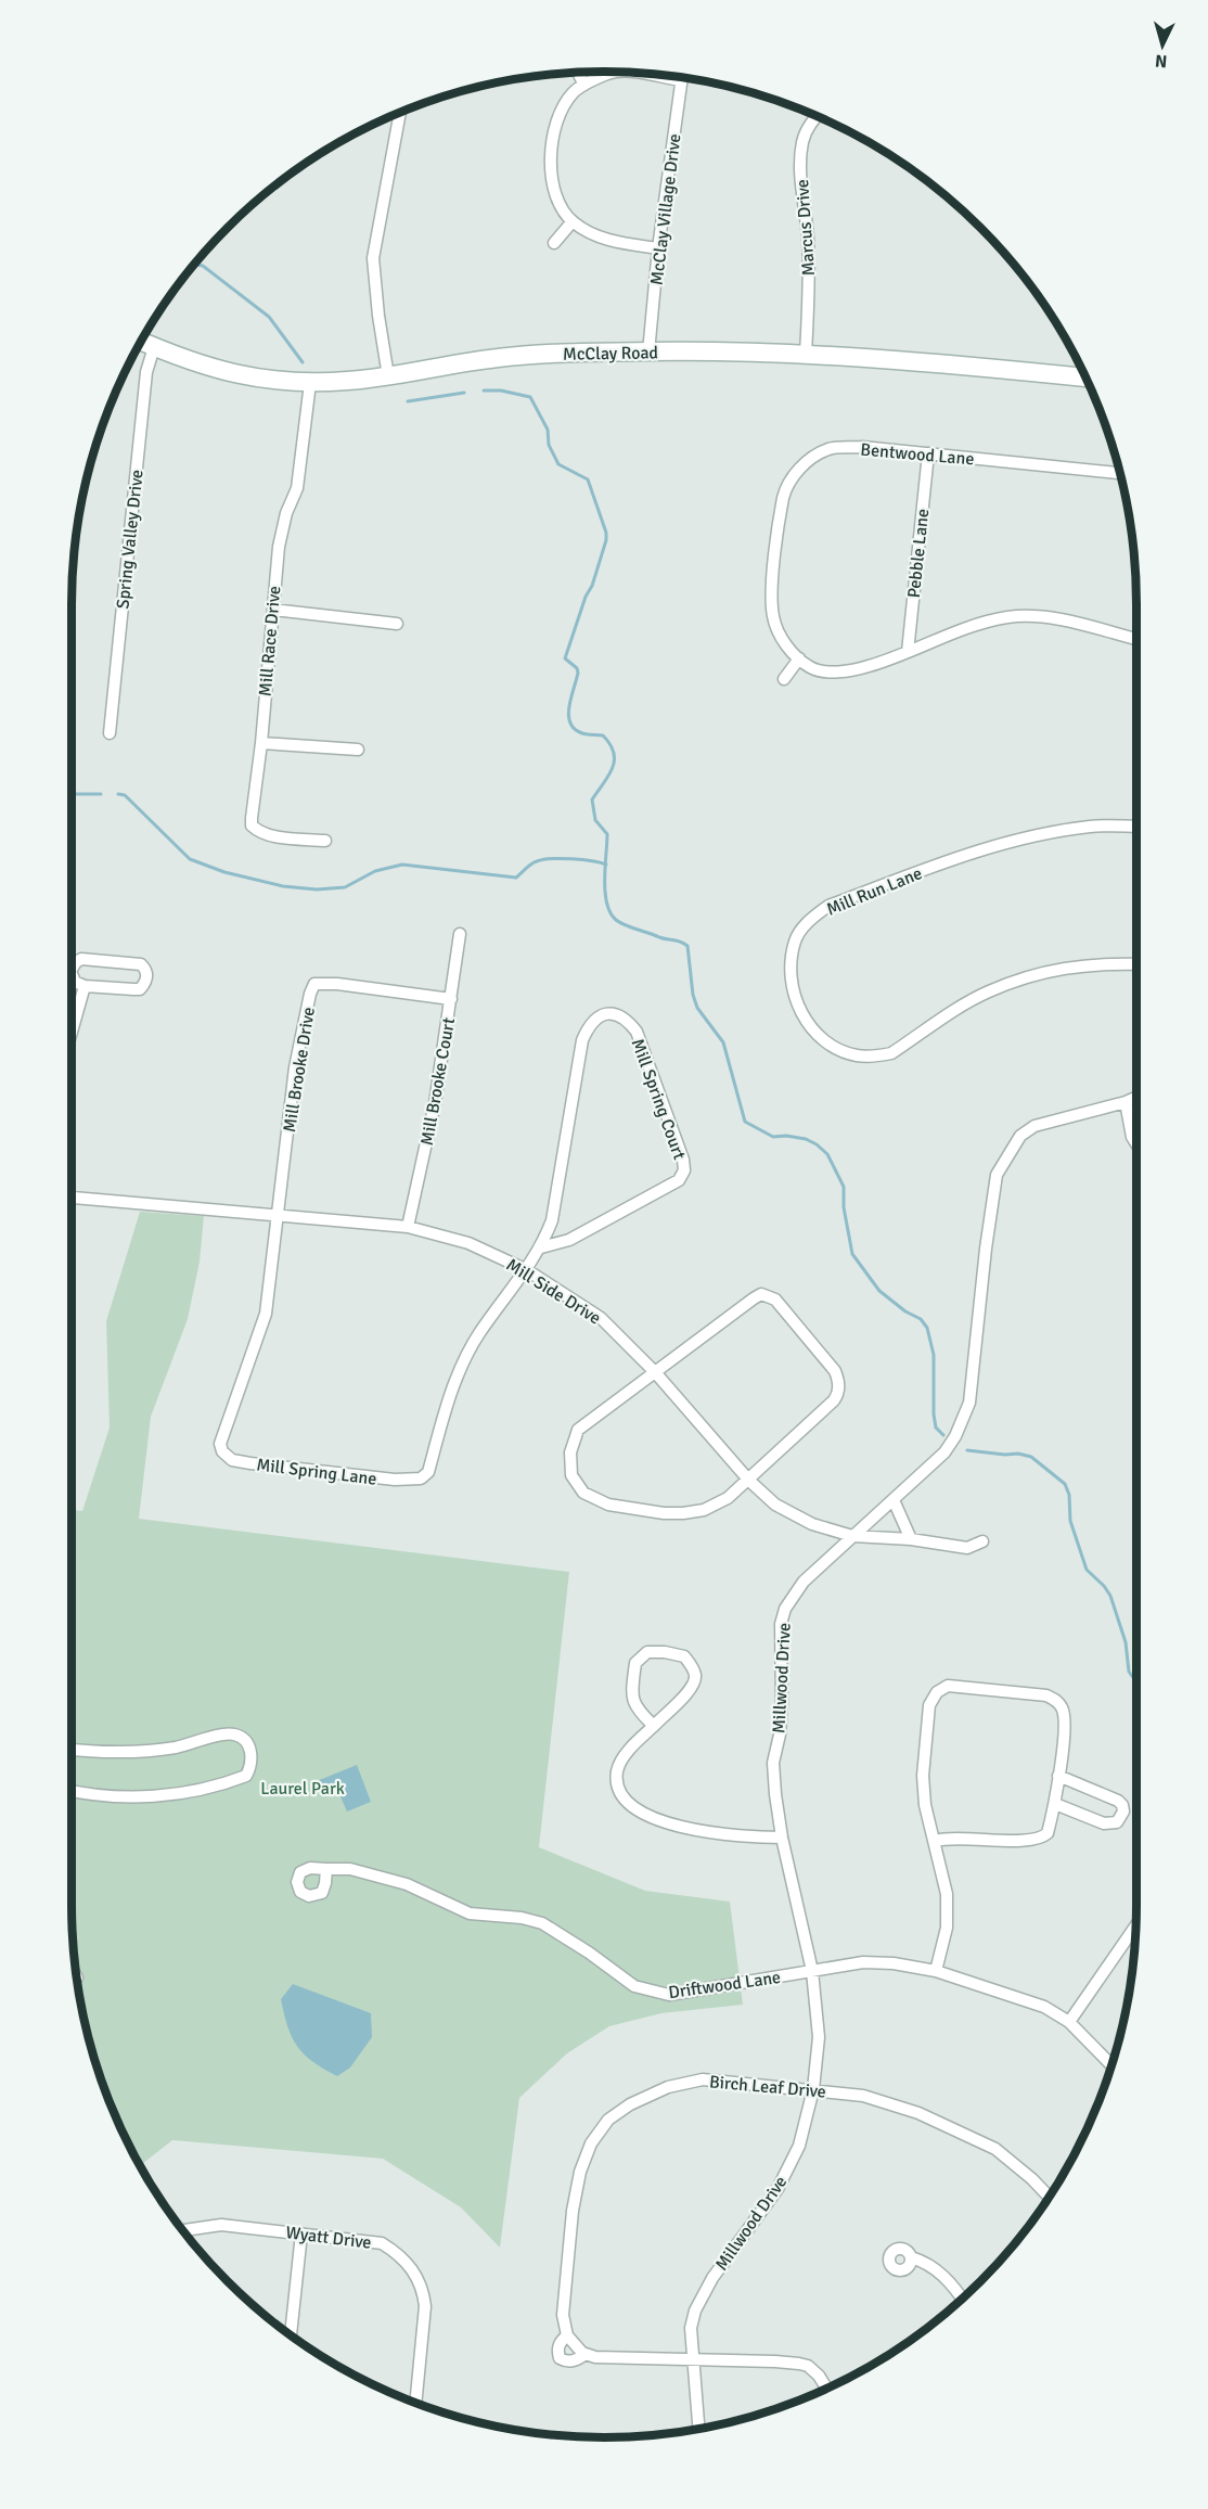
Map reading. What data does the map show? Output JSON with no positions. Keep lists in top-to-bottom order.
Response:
{
  "streets": {
    "main road": ["McClay Road"],
    "street": [
      "McClay Village Drive",
      "Marcus Drive",
      "Bentwood Lane",
      "Spring Valley Drive",
      "Pebble Lane",
      "Mill Race Drive",
      "Mill Run Lane",
      "Mill Brooke Drive",
      "Mill Brooke Court",
      "Mill Spring Court",
      "Mill Side Drive",
      "Mill Spring Lane",
      "Millwood Drive",
      "Driftwood Lane",
      "Birch Leaf Drive",
      "Wyatt Drive"
    ]
  },
  "crossings": [
    ["McClay Village Drive", "McClay Road"],
    ["Marcus Drive", "McClay Road"],
    ["McClay Road", "Spring Valley Drive"],
    ["McClay Road", "Mill Race Drive"],
    ["Bentwood Lane", "Pebble Lane"],
    ["Mill Brooke Drive", "Mill Brooke Court"],
    ["Mill Brooke Drive", "Mill Side Drive"],
    ["Mill Brooke Drive", "Mill Spring Lane"],
    ["Mill Brooke Court", "Mill Side Drive"],
    ["Mill Spring Court", "Mill Side Drive"],
    ["Mill Spring Court", "Mill Spring Lane"],
    ["Mill Side Drive", "Mill Spring Lane"],
    ["Mill Side Drive", "Millwood Drive"],
    ["Millwood Drive", "Driftwood Lane"],
    ["Millwood Drive", "Birch Leaf Drive"]
  ],
  "parks": ["Laurel Park"],
  "north": "bottom"
}
